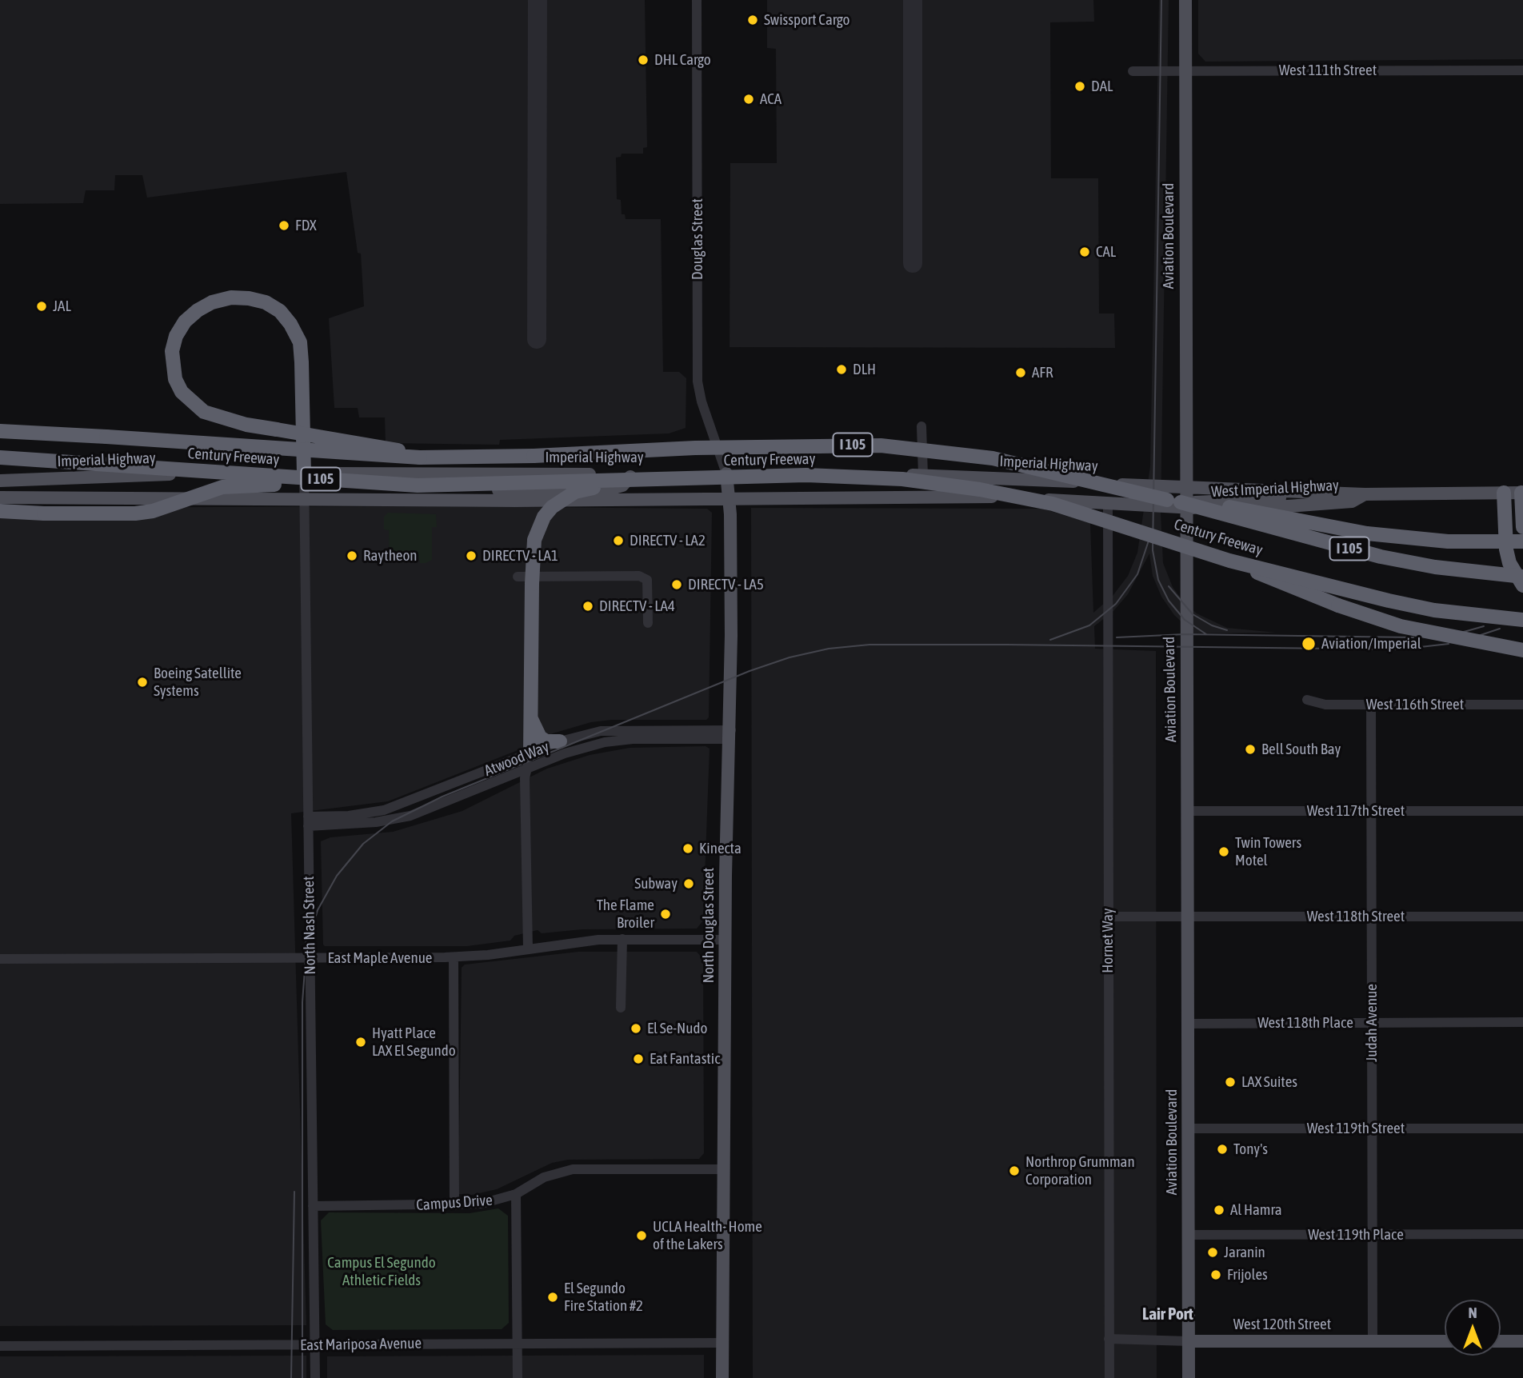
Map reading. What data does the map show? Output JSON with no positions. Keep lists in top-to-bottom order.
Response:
{
  "streets": {
    "highway": ["I 105", "Century Freeway"],
    "main road": [
      "Aviation Boulevard",
      "Imperial Highway",
      "West Imperial Highway",
      "North Douglas Street",
      "West 120th Street"
    ],
    "street": [
      "West 111th Street",
      "Douglas Street",
      "West 116th Street",
      "Atwood Way",
      "West 117th Street",
      "West 118th Street",
      "North Nash Street",
      "Hornet Way",
      "East Maple Avenue",
      "West 118th Place",
      "Judah Avenue",
      "West 119th Street",
      "Campus Drive",
      "West 119th Place",
      "East Mariposa Avenue"
    ]
  },
  "crossings": [
    ["West 111th Street", "Aviation Boulevard"],
    ["Aviation Boulevard", "Century Freeway"],
    ["Aviation Boulevard", "Imperial Highway"],
    ["Aviation Boulevard", "West Imperial Highway"],
    ["Aviation Boulevard", "West 117th Street"],
    ["Aviation Boulevard", "West 118th Street"],
    ["Aviation Boulevard", "West 118th Place"],
    ["Aviation Boulevard", "West 119th Street"],
    ["Aviation Boulevard", "West 119th Place"],
    ["Aviation Boulevard", "West 120th Street"],
    ["Douglas Street", "Imperial Highway"],
    ["Douglas Street", "North Douglas Street"],
    ["Century Freeway", "Imperial Highway"],
    ["Century Freeway", "West Imperial Highway"],
    ["Imperial Highway", "West Imperial Highway"],
    ["Imperial Highway", "North Nash Street"],
    ["Imperial Highway", "North Douglas Street"],
    ["West 116th Street", "Judah Avenue"],
    ["Atwood Way", "North Nash Street"],
    ["Atwood Way", "North Douglas Street"],
    ["West 117th Street", "Judah Avenue"],
    ["West 118th Street", "Hornet Way"],
    ["West 118th Street", "Judah Avenue"],
    ["North Nash Street", "East Maple Avenue"],
    ["North Nash Street", "Campus Drive"],
    ["North Nash Street", "East Mariposa Avenue"],
    ["North Douglas Street", "East Maple Avenue"],
    ["North Douglas Street", "Campus Drive"],
    ["North Douglas Street", "East Mariposa Avenue"],
    ["Hornet Way", "West 120th Street"],
    ["West 118th Place", "Judah Avenue"],
    ["Judah Avenue", "West 119th Street"],
    ["Judah Avenue", "West 119th Place"],
    ["Judah Avenue", "West 120th Street"]
  ],
  "districts": ["Lair Port"],
  "parks": ["Campus El Segundo Athletic Fields"],
  "places": [
    "Swissport Cargo",
    "DHL Cargo",
    "DAL",
    "ACA",
    "FDX",
    "CAL",
    "JAL",
    "DLH",
    "AFR",
    "DIRECTV - LA2",
    "Raytheon",
    "DIRECTV - LA1",
    "DIRECTV - LA5",
    "DIRECTV - LA4",
    "Aviation/Imperial",
    "Boeing Satellite Systems",
    "Bell South Bay",
    "Kinecta",
    "Twin Towers Motel",
    "Subway",
    "The Flame Broiler",
    "El Se-Nudo",
    "Hyatt Place LAX El Segundo",
    "Eat Fantastic",
    "LAX Suites",
    "Tony's",
    "Northrop Grumman Corporation",
    "Al Hamra",
    "UCLA Health- Home of the Lakers",
    "Jaranin",
    "Frijoles",
    "El Segundo Fire Station #2"
  ],
  "north": "top"
}
